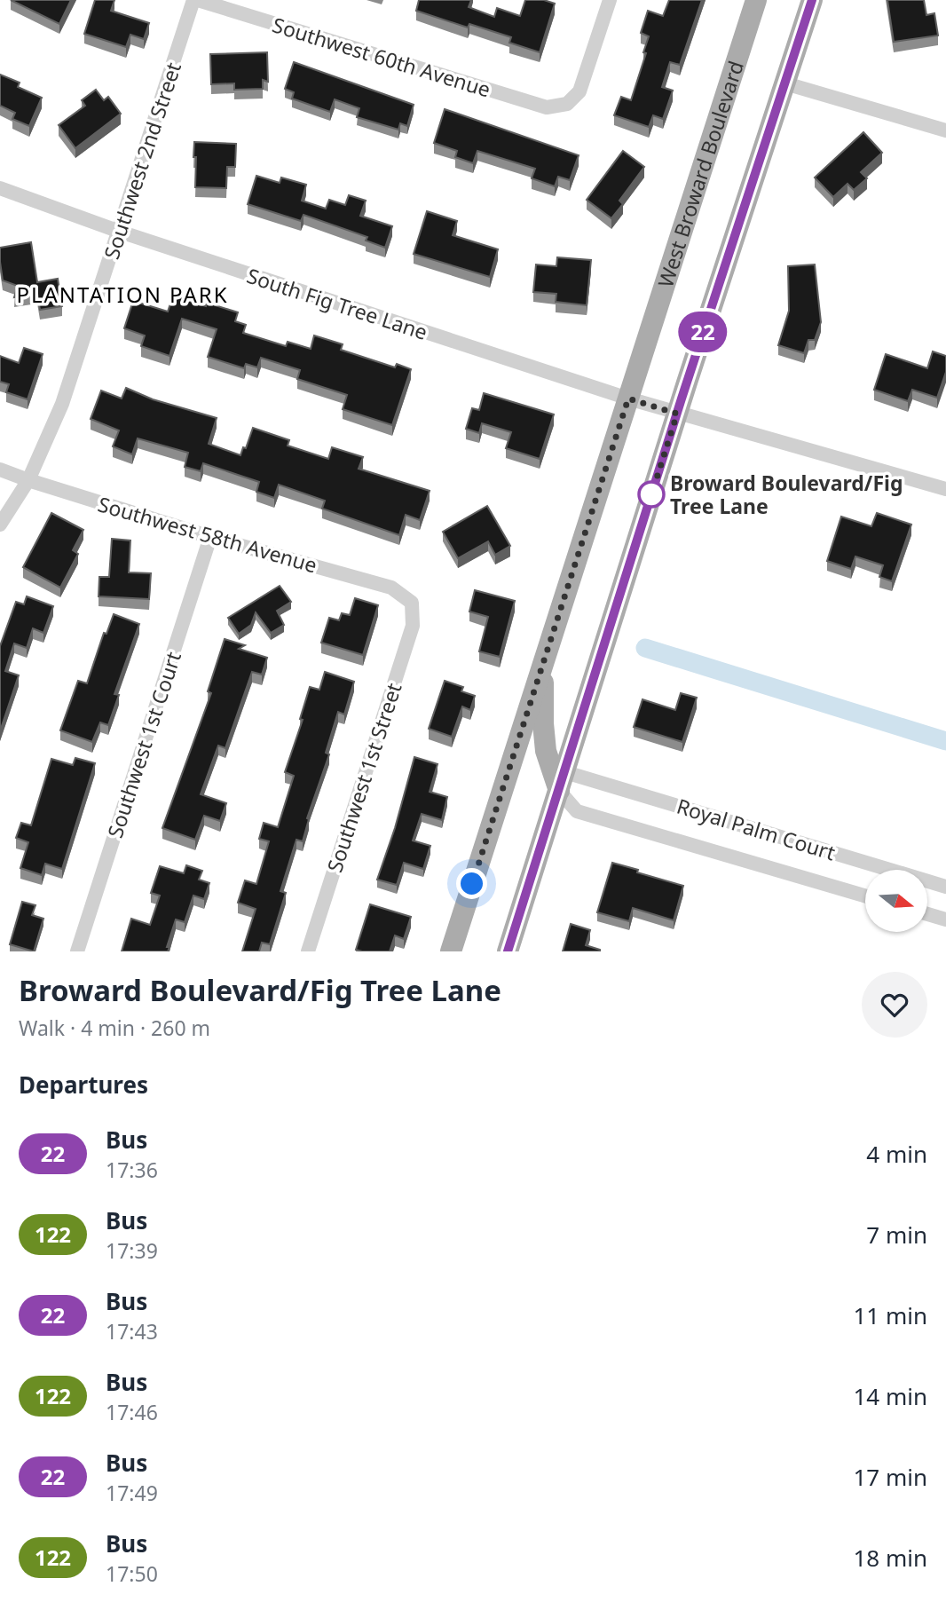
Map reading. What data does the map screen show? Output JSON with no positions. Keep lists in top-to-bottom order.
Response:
{
  "streets": {
    "main road": ["West Broward Boulevard"],
    "street": [
      "Southwest 60th Avenue",
      "Southwest 2nd Street",
      "South Fig Tree Lane",
      "Southwest 58th Avenue",
      "Southwest 1st Court",
      "Southwest 1st Street",
      "Royal Palm Court"
    ]
  },
  "crossings": [
    ["Southwest 60th Avenue", "Southwest 2nd Street"],
    ["Southwest 2nd Street", "South Fig Tree Lane"],
    ["Southwest 2nd Street", "Southwest 58th Avenue"],
    ["West Broward Boulevard", "South Fig Tree Lane"],
    ["Southwest 58th Avenue", "Southwest 1st Court"],
    ["Southwest 58th Avenue", "Southwest 1st Street"]
  ],
  "districts": ["PLANTATION PARK"],
  "places": ["Broward Boulevard/Fig Tree Lane"],
  "lines": ["bus line 22"],
  "north": "right",
  "page": {
    "on_map": "22",
    "heading": [
      ["Broward Boulevard/Fig Tree Lane", "Walk · 4 min · 260 m"],
      "Departures"
    ],
    "list": [
      {
        "mark": "22",
        "name": "Bus",
        "note": "17:36",
        "value": "4 min"
      },
      {
        "mark": "122",
        "name": "Bus",
        "note": "17:39",
        "value": "7 min"
      },
      {
        "mark": "22",
        "name": "Bus",
        "note": "17:43",
        "value": "11 min"
      },
      {
        "mark": "122",
        "name": "Bus",
        "note": "17:46",
        "value": "14 min"
      },
      {
        "mark": "22",
        "name": "Bus",
        "note": "17:49",
        "value": "17 min"
      },
      {
        "mark": "122",
        "name": "Bus",
        "note": "17:50",
        "value": "18 min"
      }
    ]
  }
}
